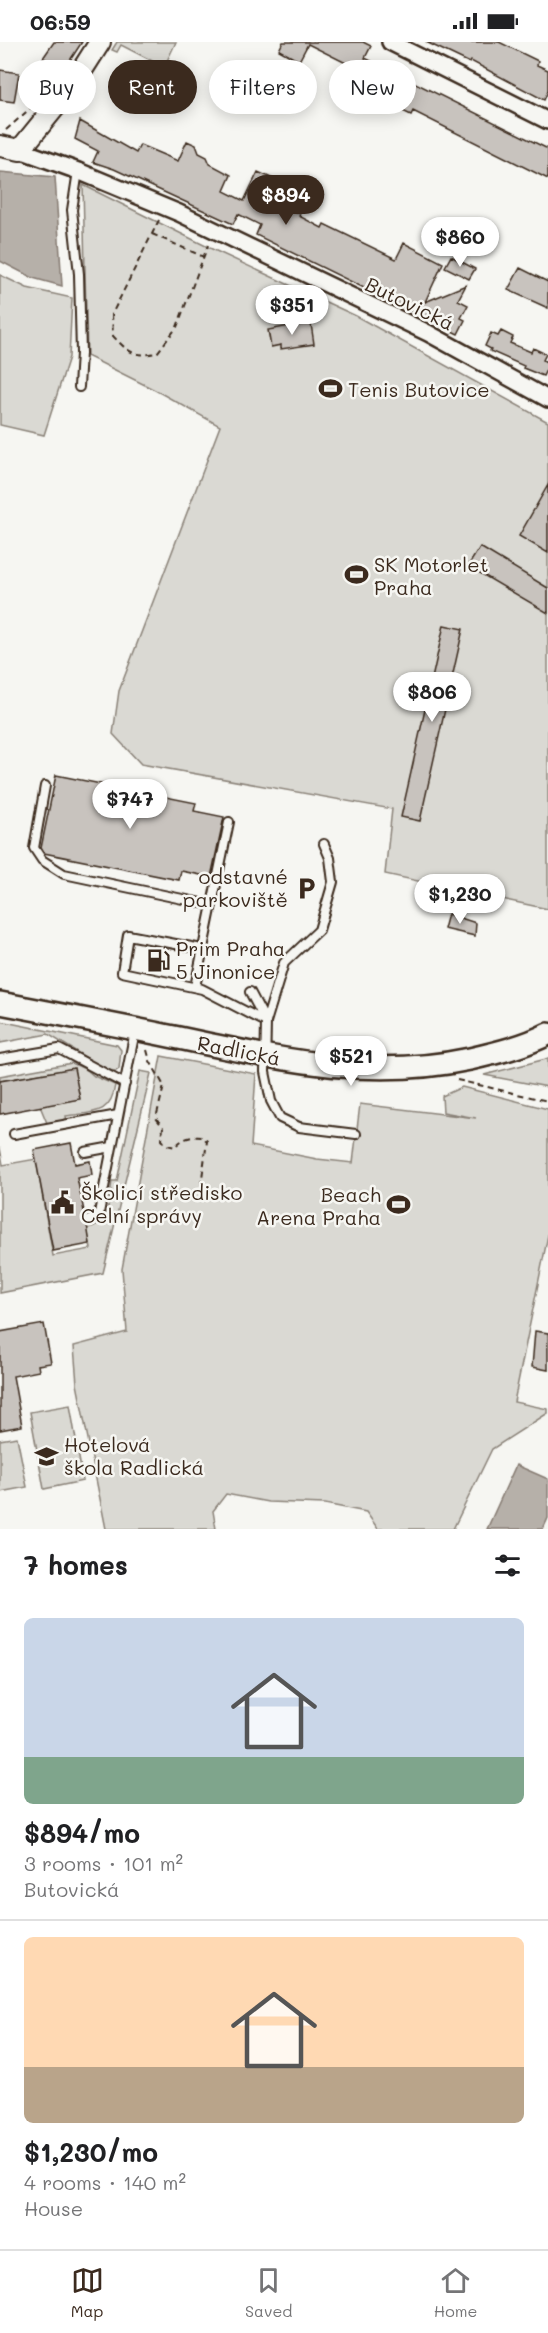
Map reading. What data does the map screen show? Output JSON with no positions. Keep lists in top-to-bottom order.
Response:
{
  "streets": {
    "main road": ["Radlická"],
    "street": ["Butovická"]
  },
  "places": {
    "sports": ["Tenis Butovice", "SK Motorlet Praha", "Beach Arena Praha"],
    "parking": ["odstavné parkoviště"],
    "fuel station": ["Prim Praha 5 Jinonice"],
    "public building": ["Školicí středisko Celní správy"],
    "school or university": ["Hotelová škola Radlická"]
  },
  "page": {
    "status": "06:59",
    "chip": [
      "Buy",
      "Rent",
      "Filters",
      "New"
    ],
    "price": [
      "$894",
      "$860",
      "$351",
      "$806",
      "$747",
      "$1,230",
      "$521"
    ],
    "heading": "7 homes",
    "list": [
      {
        "name": "$894/mo",
        "note": "3 rooms · 101 m² · Butovická"
      },
      {
        "name": "$1,230/mo",
        "note": "4 rooms · 140 m² · House"
      }
    ],
    "tabs": ["Map", "Saved", "Home"]
  }
}
